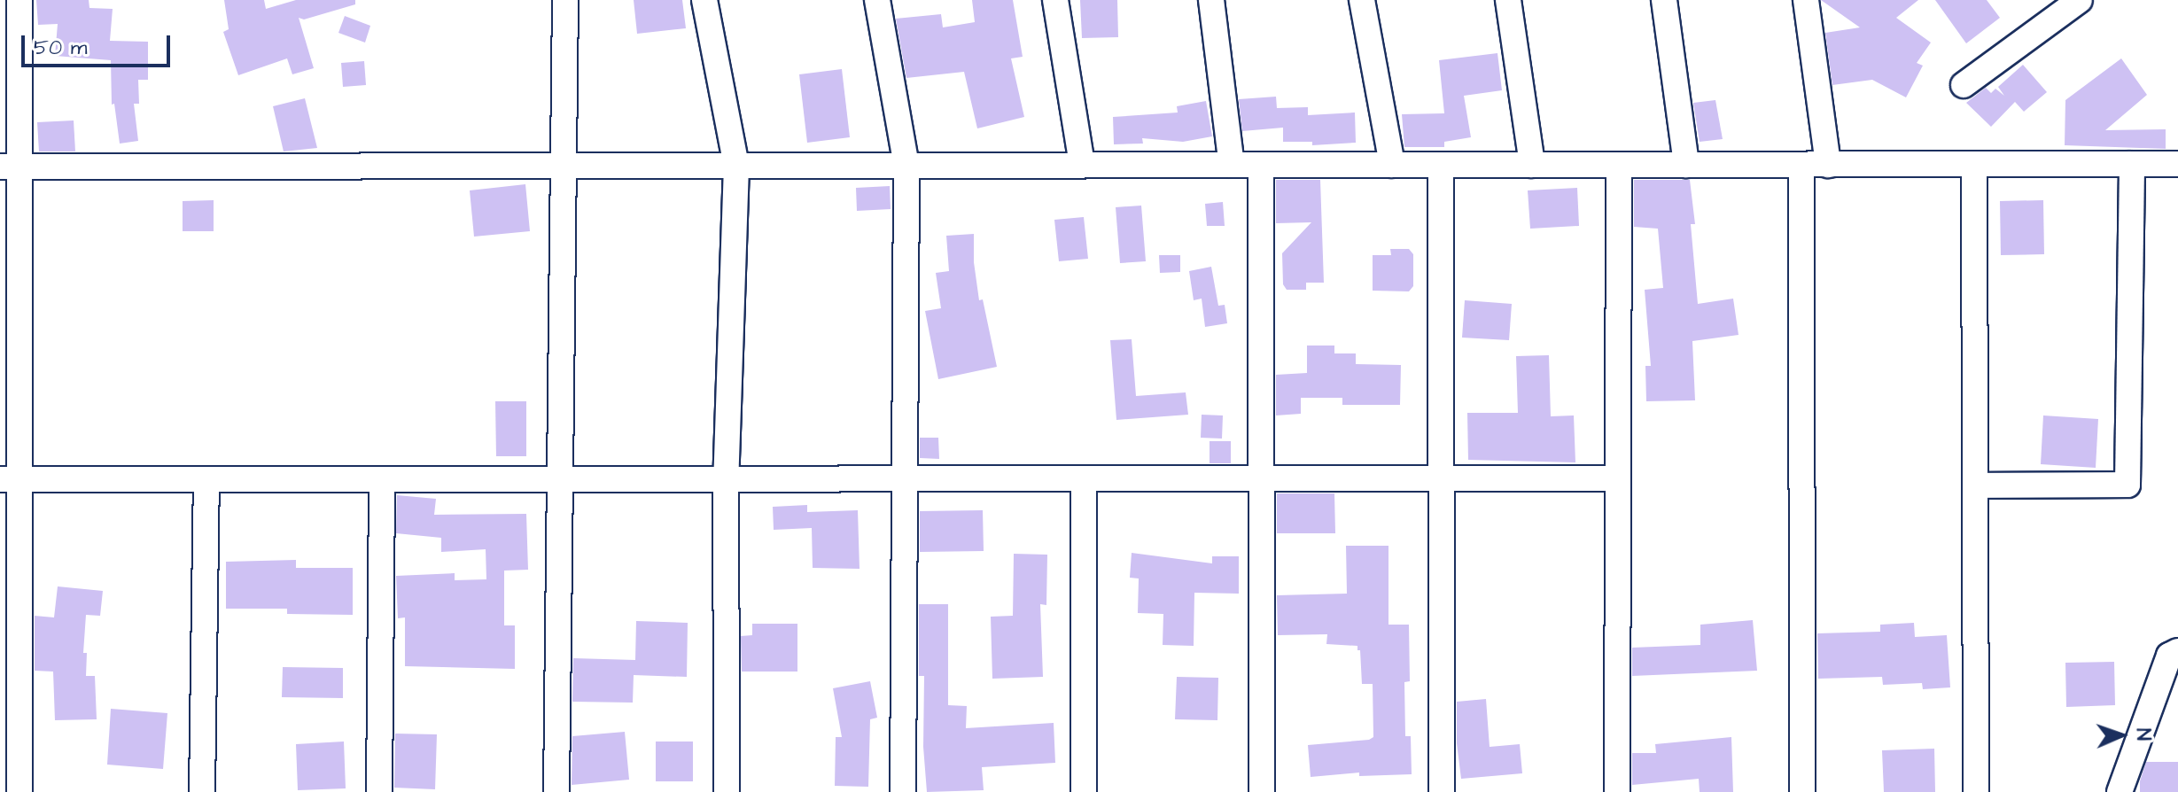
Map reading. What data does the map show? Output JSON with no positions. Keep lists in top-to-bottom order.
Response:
{
  "scale_bar": "50 m",
  "north": "right"
}
